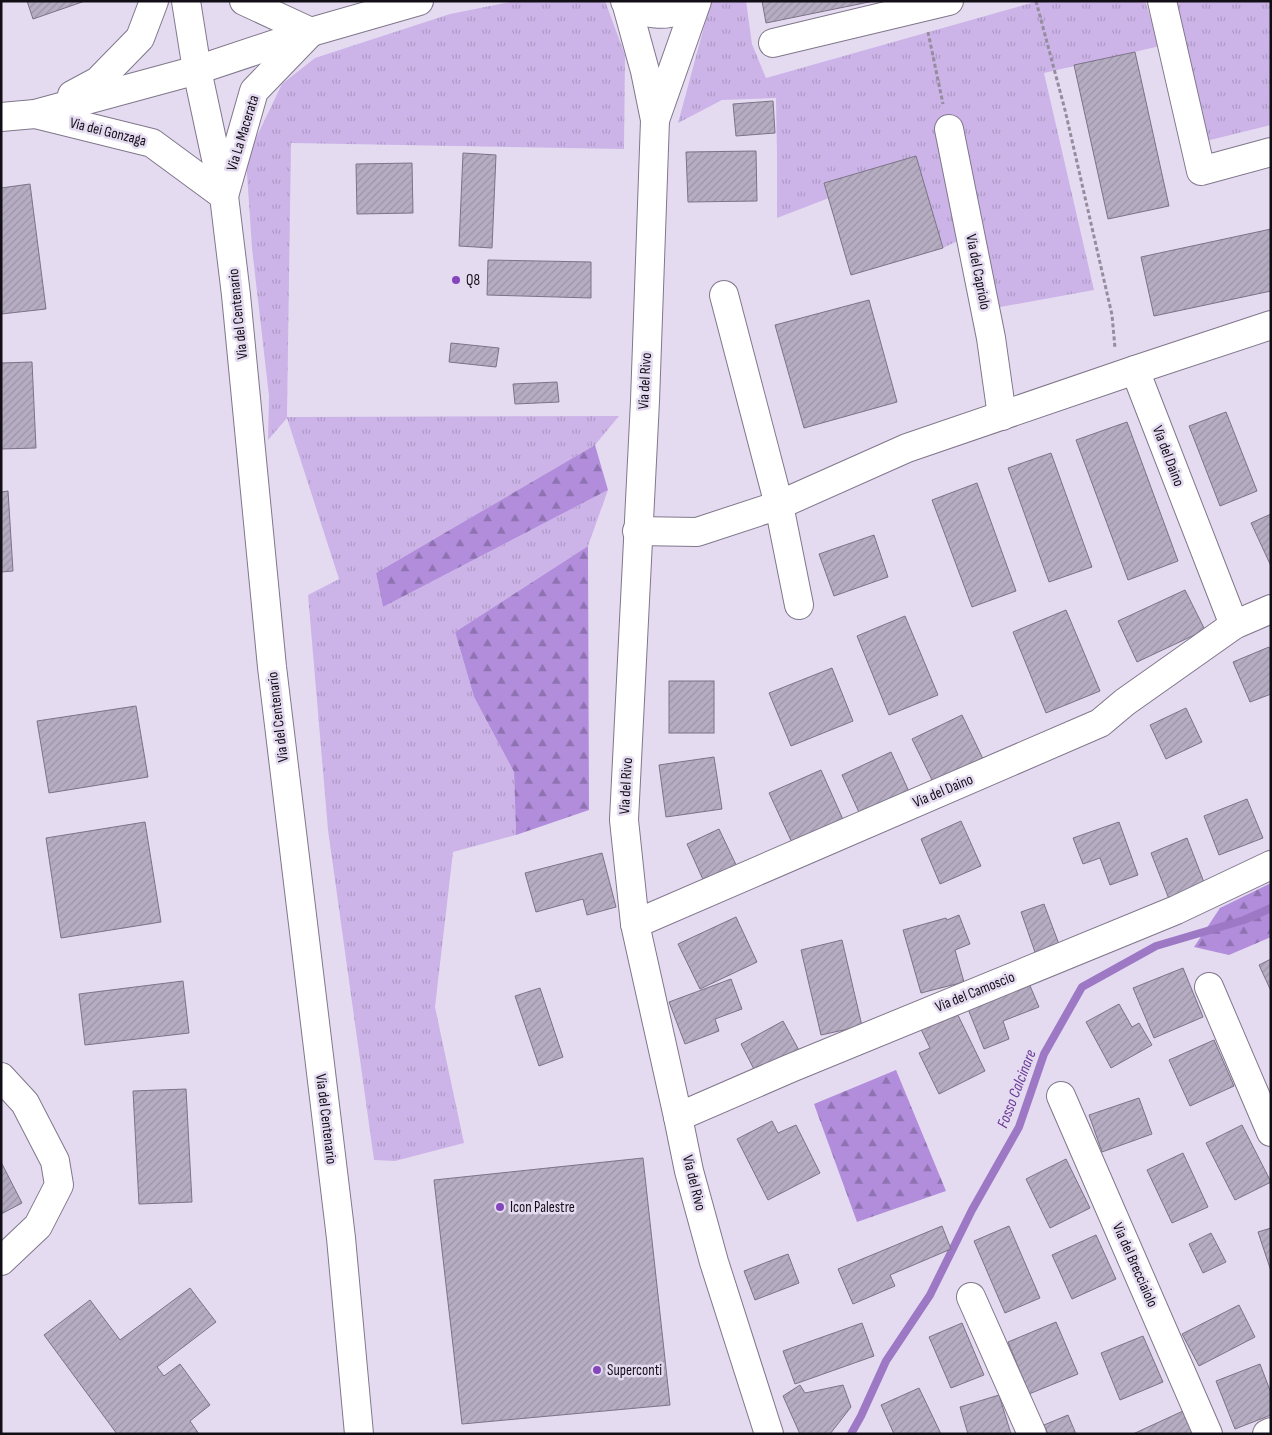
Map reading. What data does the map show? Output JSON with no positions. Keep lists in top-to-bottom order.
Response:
{
  "streets": {
    "street": [
      "Via dei Gonzaga",
      "Via La Macerata",
      "Via del Capriolo",
      "Via del Centenario",
      "Via del Rivo",
      "Via del Daino",
      "Via del Camoscio",
      "Via del Brecciaiolo"
    ]
  },
  "crossings": [
    ["Via dei Gonzaga", "Via La Macerata"],
    ["Via dei Gonzaga", "Via del Centenario"],
    ["Via La Macerata", "Via del Centenario"],
    ["Via del Rivo", "Via del Daino"],
    ["Via del Rivo", "Via del Camoscio"]
  ],
  "water": ["Fosso Calcinare"],
  "places": ["Q8", "Icon Palestre", "Superconti"]
}
